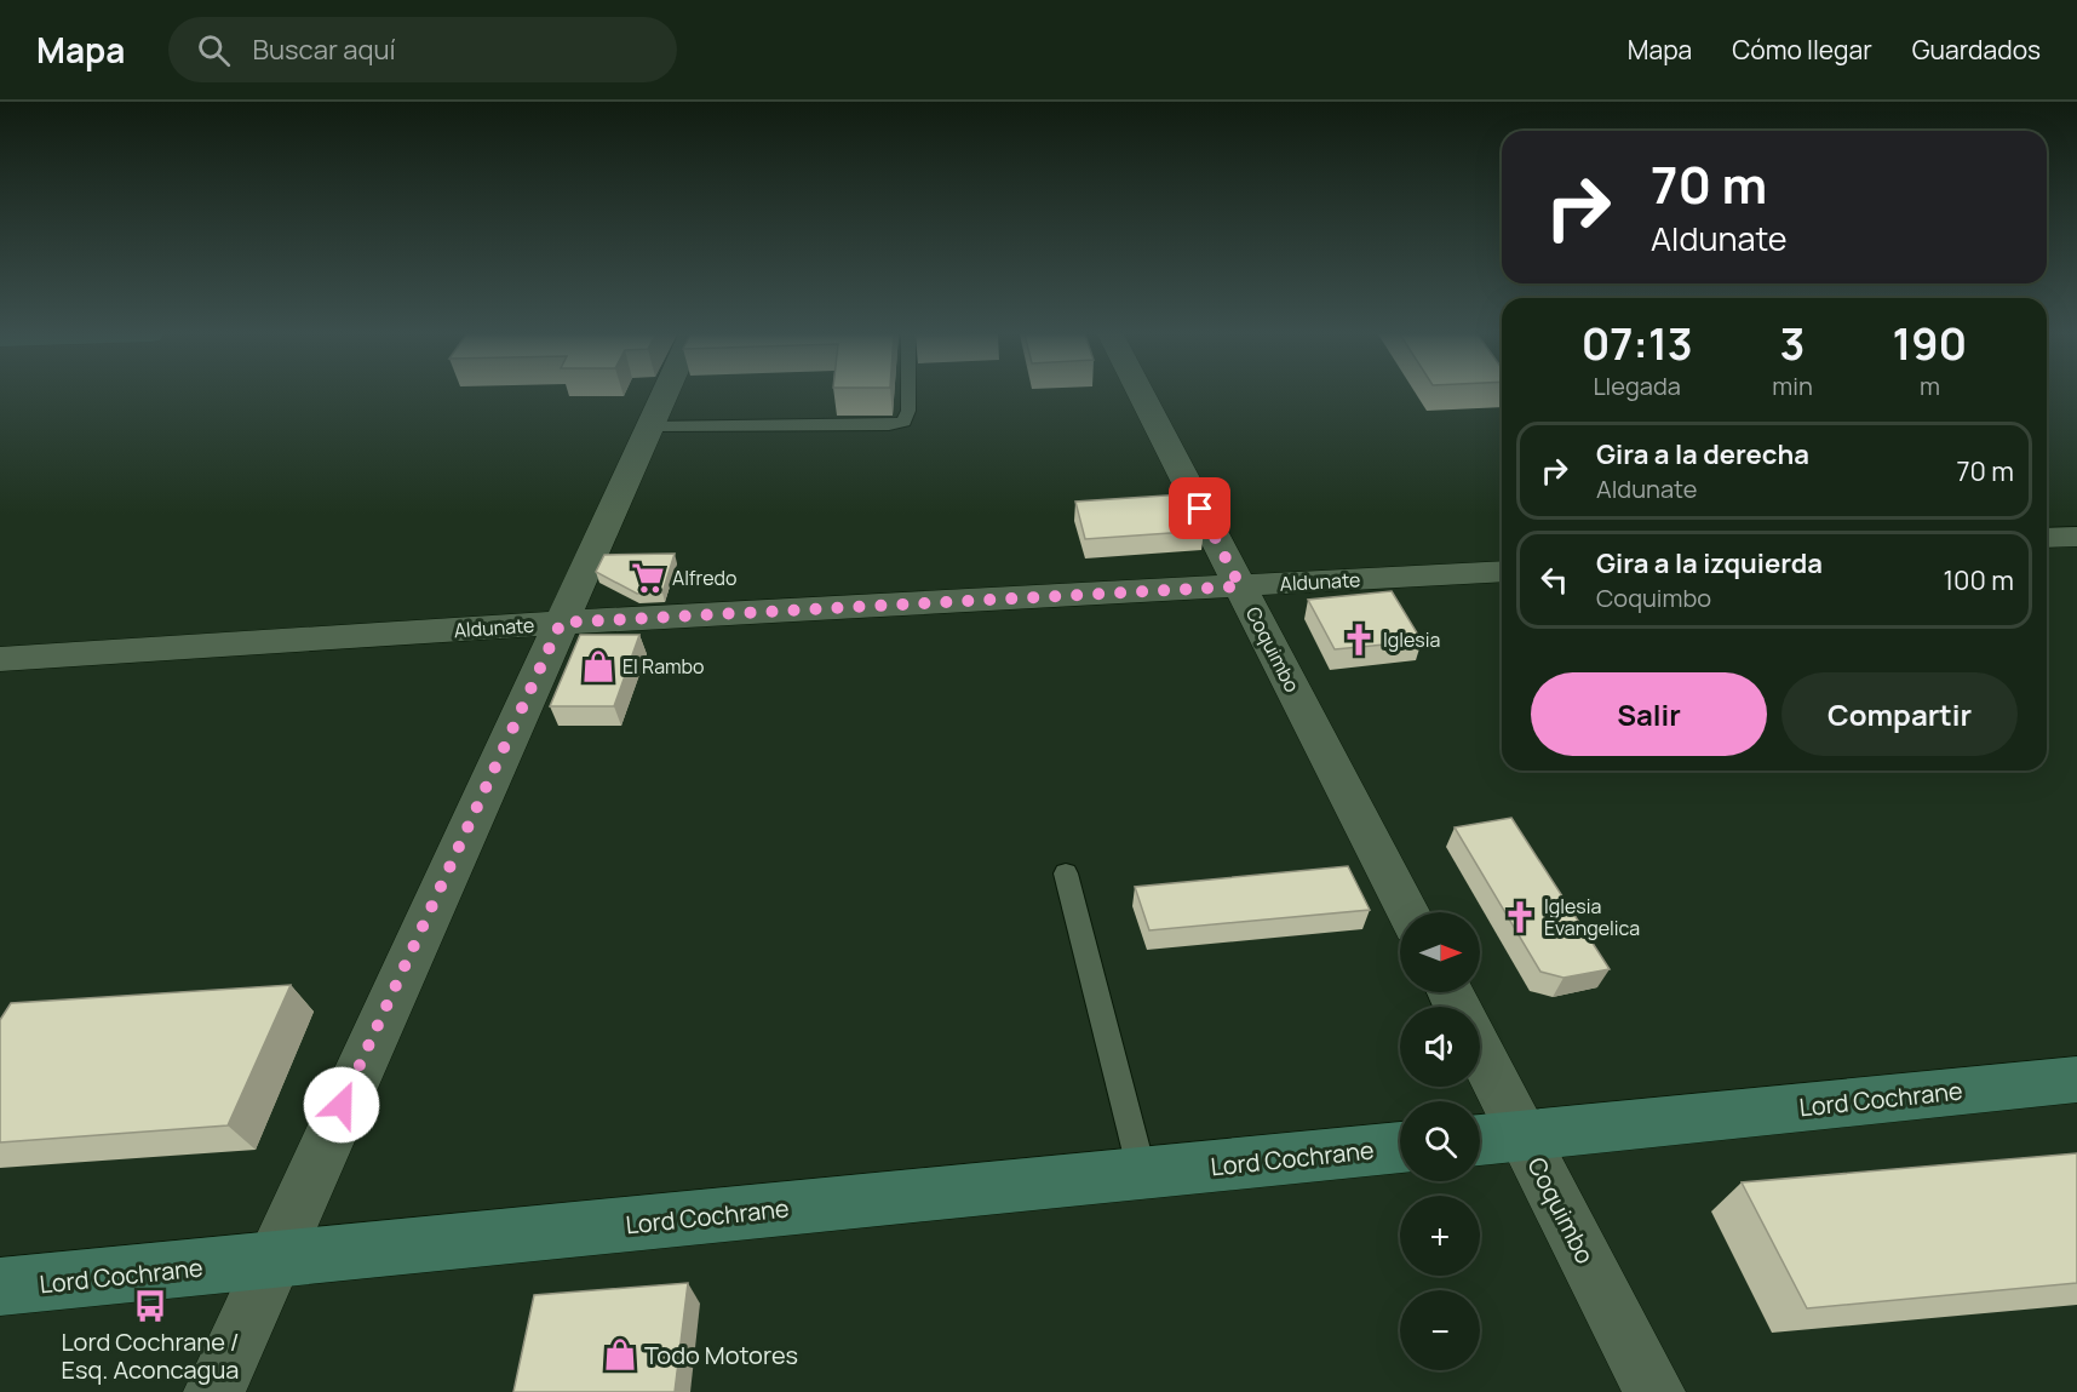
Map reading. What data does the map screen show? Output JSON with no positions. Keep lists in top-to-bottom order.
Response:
{
  "streets": {
    "street": ["Aldunate", "Coquimbo", "Lord Cochrane"]
  },
  "crossings": [
    ["Aldunate", "Coquimbo"],
    ["Coquimbo", "Lord Cochrane"]
  ],
  "places": {
    "supermarket": ["Alfredo"],
    "church": ["Iglesia", "Iglesia Evangelica"],
    "shop": ["El Rambo", "Todo Motores"],
    "bus stop": ["Lord Cochrane / Esq. Aconcagua"]
  },
  "north": "right",
  "page": {
    "header": "Mapa",
    "search": "Buscar aquí",
    "nav": ["Mapa", "Cómo llegar", "Guardados"],
    "turn": ["70 m", "Aldunate"],
    "eta": [
      "07:13",
      "Llegada",
      "3",
      "min",
      "190",
      "m"
    ],
    "list": [
      {
        "name": "Gira a la derecha",
        "note": "Aldunate",
        "value": "70 m"
      },
      {
        "name": "Gira a la izquierda",
        "note": "Coquimbo",
        "value": "100 m"
      }
    ],
    "buttons": ["Salir", "Compartir"],
    "map_buttons": ["+", "−"]
  }
}
